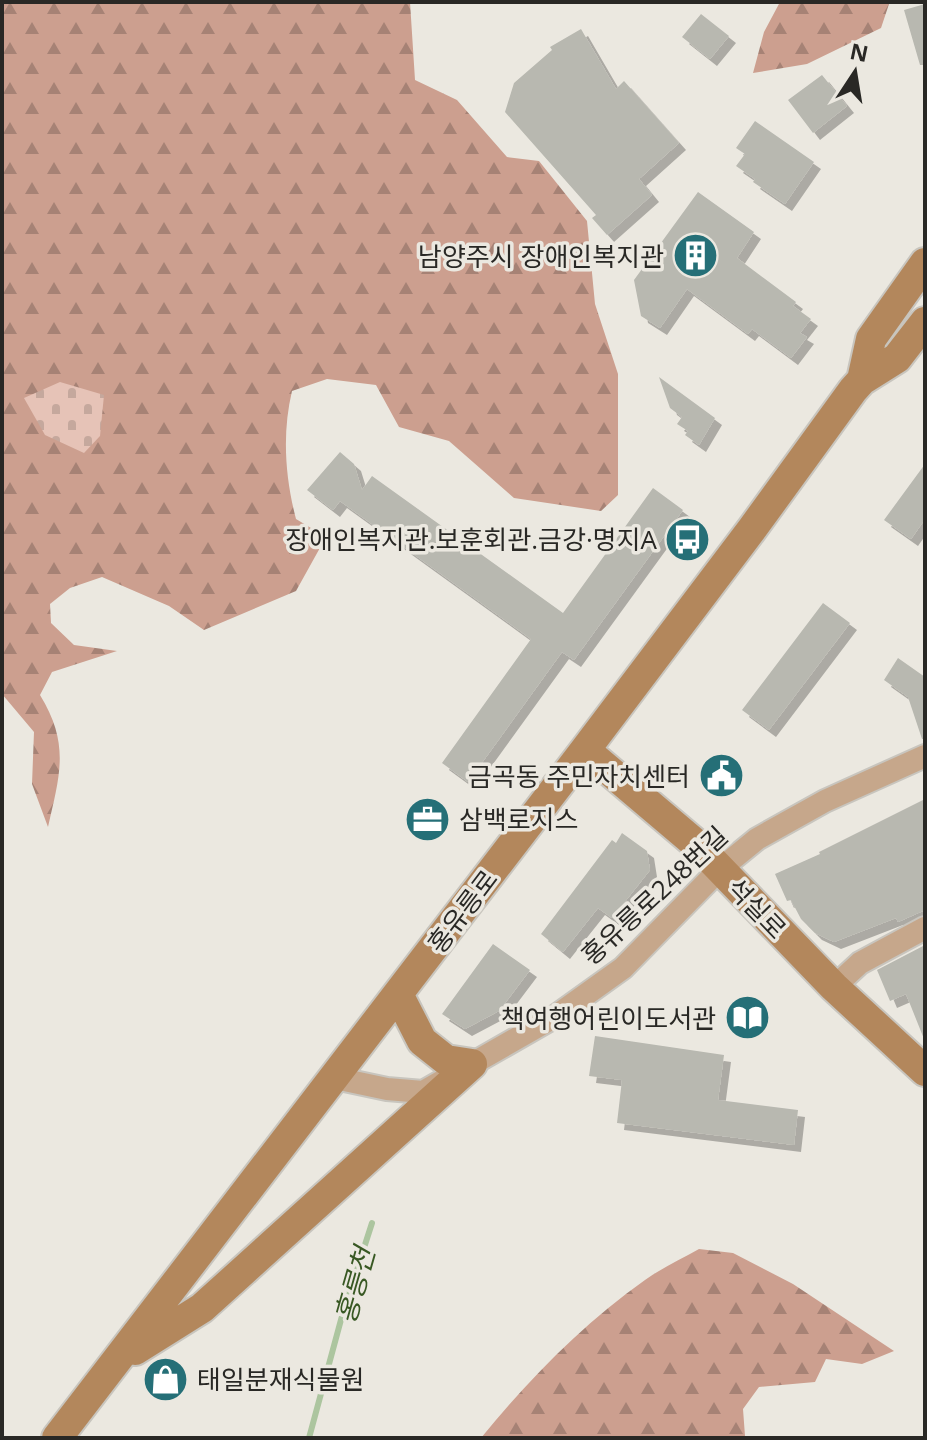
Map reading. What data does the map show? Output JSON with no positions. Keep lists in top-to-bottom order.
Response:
{
  "streets": {
    "street": ["홍유릉로248번길", "석실로", "홍유릉로"]
  },
  "crossings": [
    ["홍유릉로248번길", "석실로"],
    ["홍유릉로248번길", "홍유릉로"],
    ["석실로", "홍유릉로"]
  ],
  "water": ["홍릉천"],
  "places": {
    "building": ["남양주시 장애인복지관"],
    "bus stop": ["장애인복지관.보훈회관.금강·명지A"],
    "public building": ["금곡동 주민자치센터"],
    "office": ["삼백로지스"],
    "library": ["책여행어린이도서관"],
    "shop": ["태일분재식물원"]
  },
  "north": "top"
}
